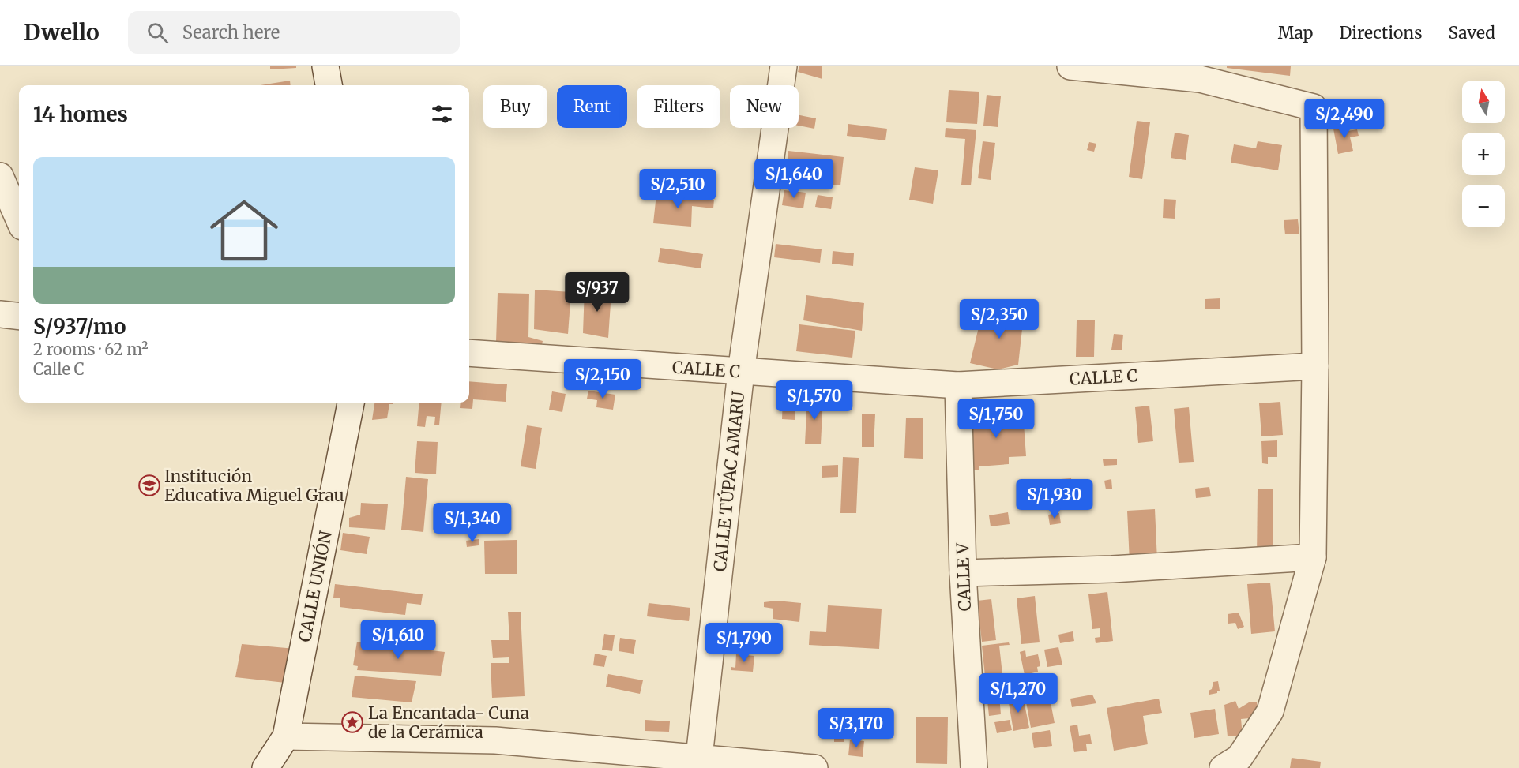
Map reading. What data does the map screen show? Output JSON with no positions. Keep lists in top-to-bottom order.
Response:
{
  "streets": {
    "street": [
      "CALLE C",
      "CALLE TÚPAC AMARU",
      "CALLE V",
      "CALLE UNIÓN"
    ]
  },
  "crossings": [
    ["CALLE C", "CALLE TÚPAC AMARU"],
    ["CALLE C", "CALLE V"]
  ],
  "places": {
    "school or university": ["Institución Educativa Miguel Grau"],
    "place": ["La Encantada- Cuna de la Cerámica"]
  },
  "north": "top",
  "page": {
    "header": "Dwello",
    "search": "Search here",
    "nav": ["Map", "Directions", "Saved"],
    "map_buttons": ["+", "−"],
    "chip": [
      "Buy",
      "Rent",
      "Filters",
      "New"
    ],
    "heading": "14 homes",
    "price": [
      "S/2,490",
      "S/1,640",
      "S/2,510",
      "S/937",
      "S/2,350",
      "S/2,150",
      "S/1,570",
      "S/1,750",
      "S/1,930",
      "S/1,340",
      "S/1,610",
      "S/1,790",
      "S/1,270",
      "S/3,170"
    ],
    "list": [
      {
        "name": "S/937/mo",
        "note": "2 rooms · 62 m² · Calle C"
      }
    ]
  }
}
